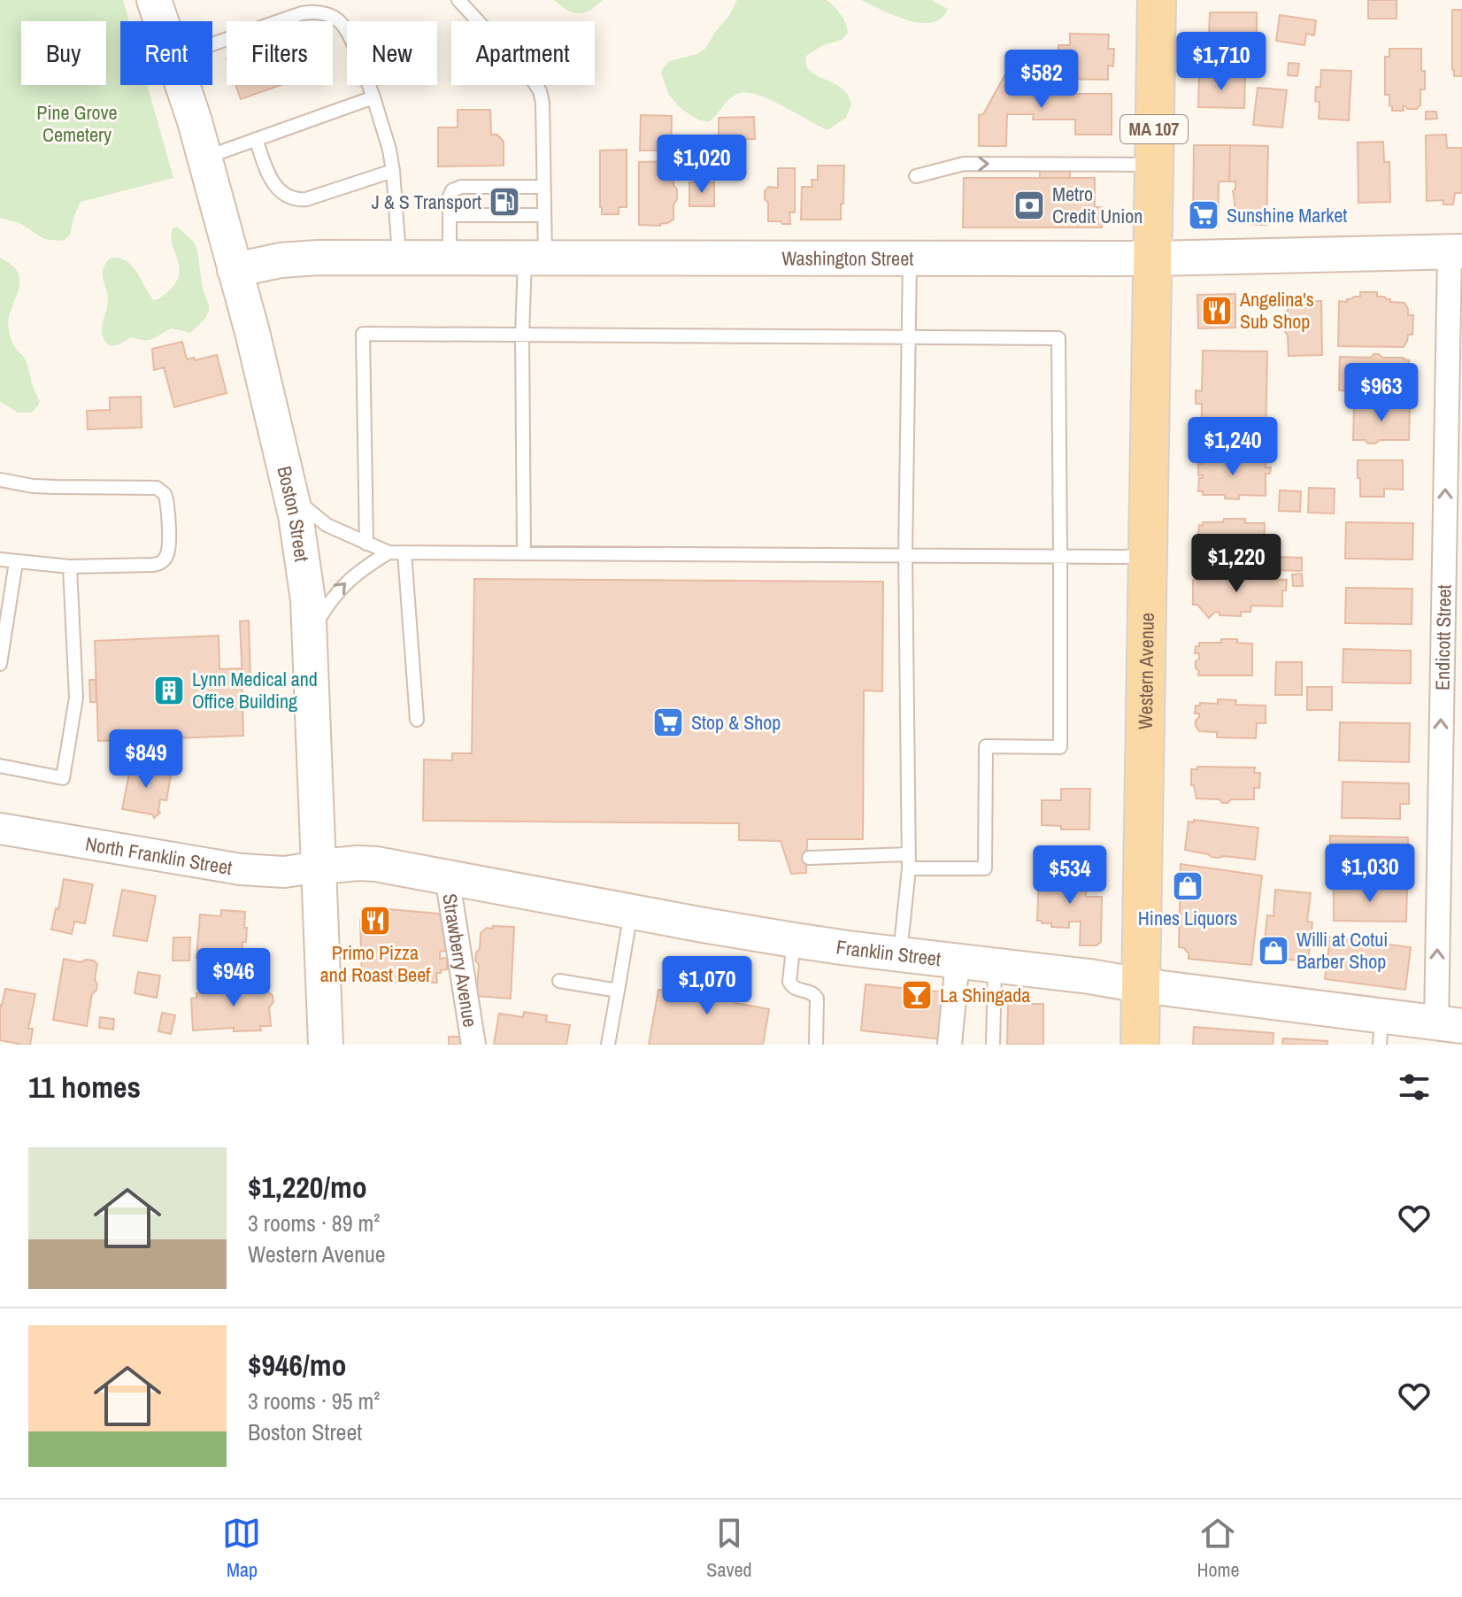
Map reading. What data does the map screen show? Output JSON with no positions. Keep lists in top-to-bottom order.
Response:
{
  "streets": {
    "main road": [
      "MA 107",
      "Washington Street",
      "Boston Street",
      "Western Avenue",
      "Franklin Street"
    ],
    "street": ["Endicott Street", "North Franklin Street", "Strawberry Avenue"]
  },
  "crossings": [
    ["Washington Street", "Boston Street"],
    ["Washington Street", "Endicott Street"],
    ["Washington Street", "Western Avenue"],
    ["Boston Street", "North Franklin Street"],
    ["Boston Street", "Franklin Street"],
    ["Endicott Street", "Franklin Street"],
    ["Western Avenue", "Franklin Street"],
    ["North Franklin Street", "Franklin Street"],
    ["Franklin Street", "Strawberry Avenue"]
  ],
  "one_way": ["Endicott Street"],
  "parks": ["Pine Grove Cemetery"],
  "places": {
    "fuel station": ["J & S Transport"],
    "bank": ["Metro Credit Union"],
    "supermarket": ["Sunshine Market", "Stop & Shop"],
    "restaurant": ["Angelina's Sub Shop", "Primo Pizza and Roast Beef"],
    "building": ["Lynn Medical and Office Building"],
    "shop": ["Hines Liquors", "Willi at Cotui Barber Shop"],
    "bar": ["La Shingada"]
  },
  "page": {
    "chip": [
      "Buy",
      "Rent",
      "Filters",
      "New",
      "Apartment"
    ],
    "price": [
      "$1,710",
      "$582",
      "$1,020",
      "$963",
      "$1,240",
      "$1,220",
      "$849",
      "$1,030",
      "$534",
      "$946",
      "$1,070"
    ],
    "heading": "11 homes",
    "list": [
      {
        "name": "$1,220/mo",
        "note": "3 rooms · 89 m² · Western Avenue"
      },
      {
        "name": "$946/mo",
        "note": "3 rooms · 95 m² · Boston Street"
      }
    ],
    "tabs": ["Map", "Saved", "Home"]
  }
}
